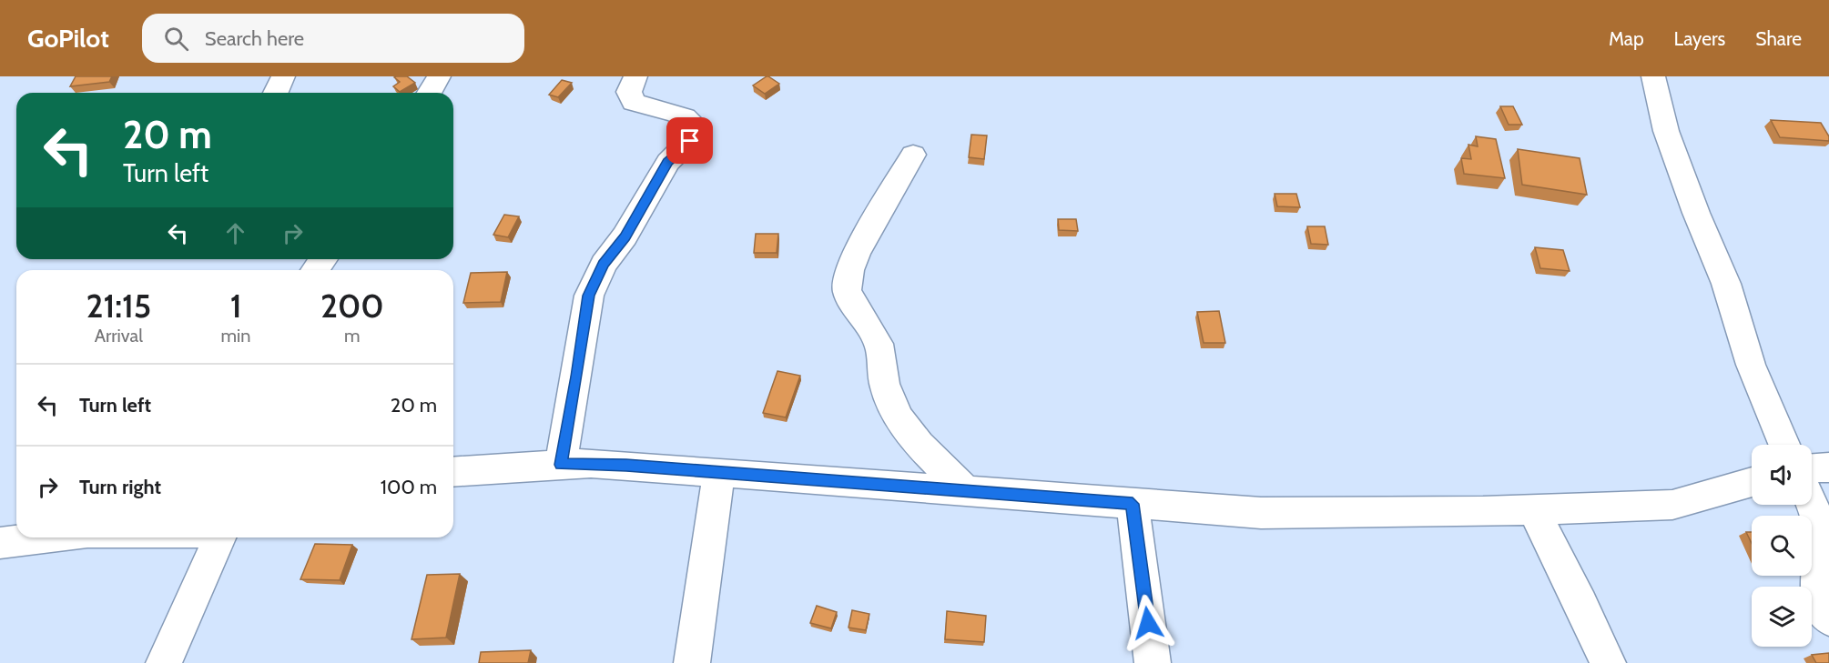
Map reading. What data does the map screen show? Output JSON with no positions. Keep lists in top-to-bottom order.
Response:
{
  "page": {
    "header": "GoPilot",
    "search": "Search here",
    "nav": ["Map", "Layers", "Share"],
    "turn": ["20 m", "Turn left"],
    "eta": [
      "21:15",
      "Arrival",
      "1",
      "min",
      "200",
      "m"
    ],
    "list": [
      {
        "name": "Turn left",
        "value": "20 m"
      },
      {
        "name": "Turn right",
        "value": "100 m"
      }
    ]
  }
}
